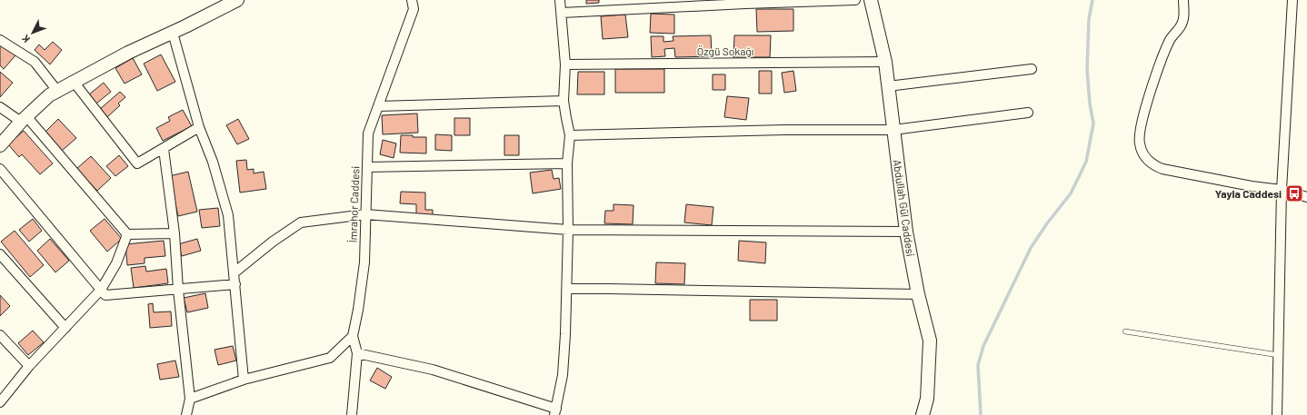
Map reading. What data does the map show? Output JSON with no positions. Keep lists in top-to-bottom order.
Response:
{
  "streets": {
    "street": ["Özgü Sokağı", "İmrahor Caddesi", "Abdullah Gül Caddesi"]
  },
  "crossings": [
    ["Özgü Sokağı", "Abdullah Gül Caddesi"]
  ],
  "places": {
    "bus stop": ["Yayla Caddesi"]
  },
  "north": "bottom left"
}
